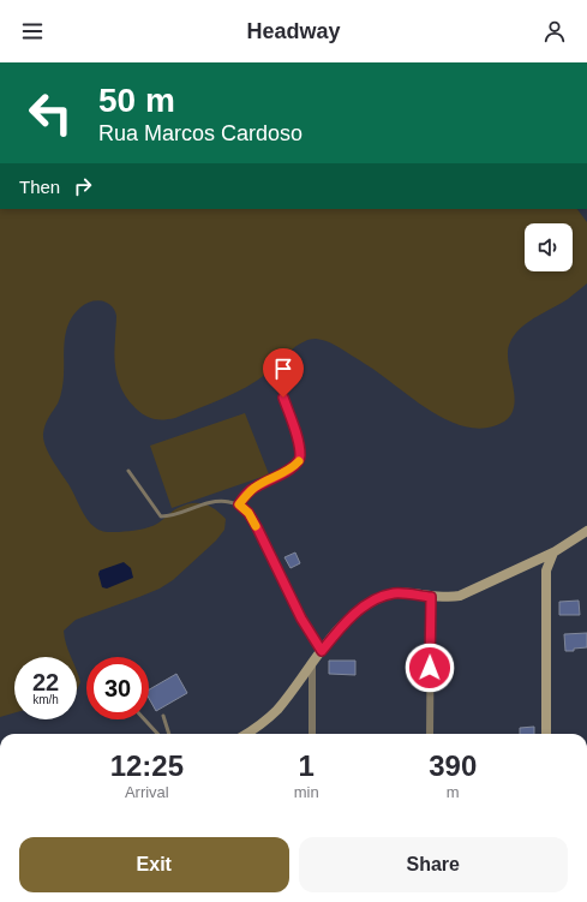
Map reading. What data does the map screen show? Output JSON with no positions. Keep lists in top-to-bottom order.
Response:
{
  "page": {
    "header": "Headway",
    "turn": ["50 m", "Rua Marcos Cardoso"],
    "then": "Then",
    "speed": "22 km/h",
    "limit": "30",
    "eta": [
      "12:25",
      "Arrival",
      "1",
      "min",
      "390",
      "m"
    ],
    "buttons": ["Exit", "Share"]
  }
}
